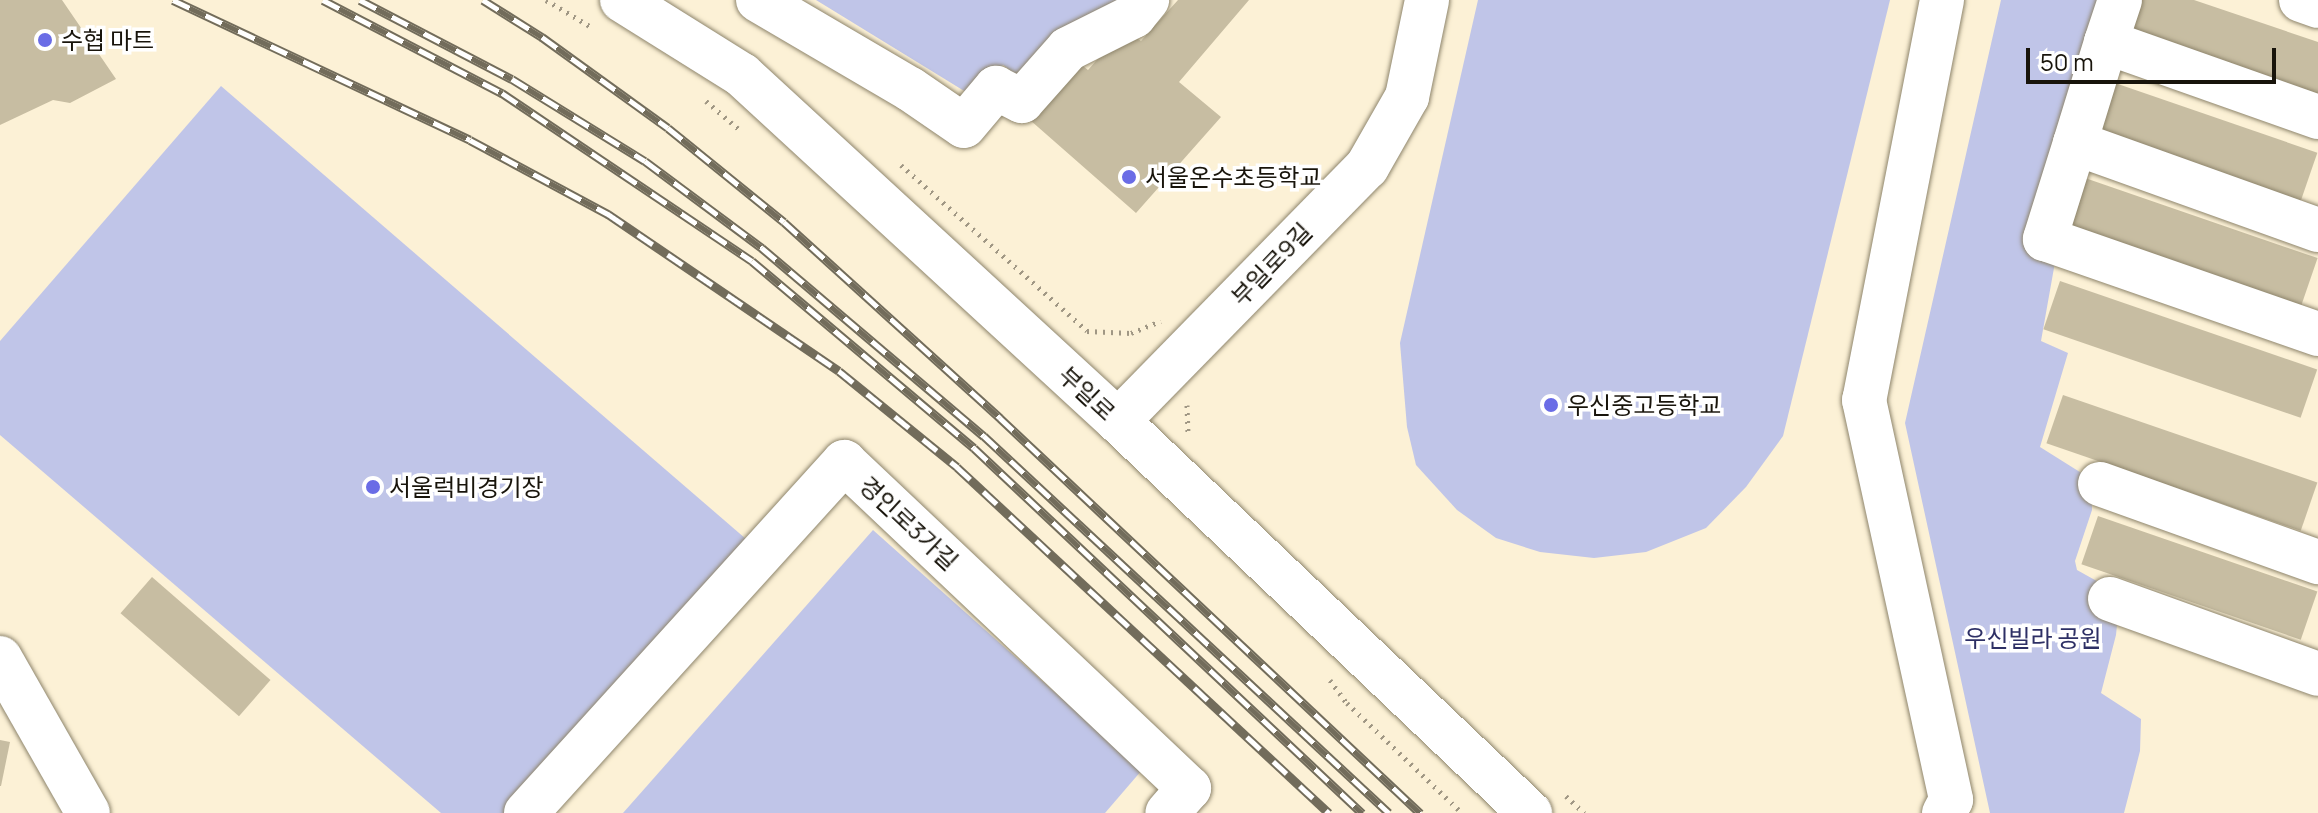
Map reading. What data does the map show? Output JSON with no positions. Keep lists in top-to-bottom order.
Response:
{
  "streets": {
    "street": ["부일로9길", "부일로", "경인로3가길"]
  },
  "crossings": [
    ["부일로9길", "부일로"]
  ],
  "parks": ["우신빌라 공원"],
  "places": [
    "수협 마트",
    "서울온수초등학교",
    "우신중고등학교",
    "서울럭비경기장"
  ],
  "scale_bar": "50 m"
}
